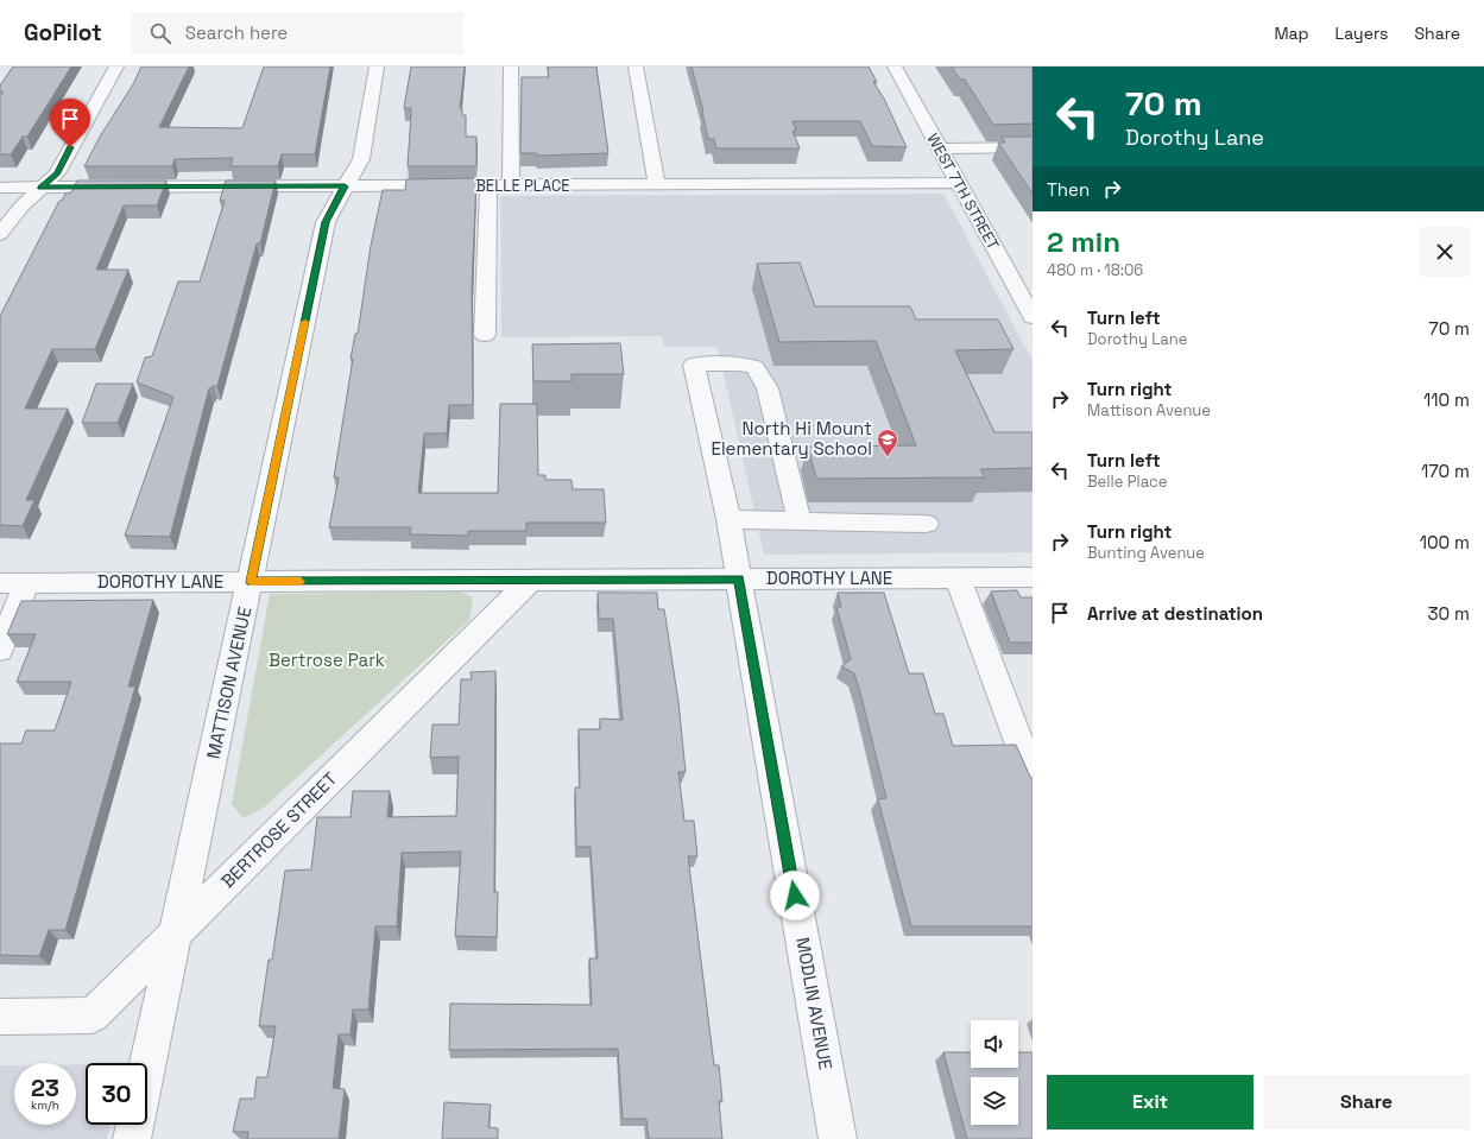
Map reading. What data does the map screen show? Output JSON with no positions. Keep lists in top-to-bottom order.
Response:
{
  "streets": {
    "street": [
      "BELLE PLACE",
      "WEST 7TH STREET",
      "DOROTHY LANE",
      "MATTISON AVENUE",
      "BERTROSE STREET",
      "MODLIN AVENUE"
    ]
  },
  "crossings": [
    ["BELLE PLACE", "WEST 7TH STREET"],
    ["BELLE PLACE", "MATTISON AVENUE"],
    ["DOROTHY LANE", "MATTISON AVENUE"],
    ["DOROTHY LANE", "BERTROSE STREET"],
    ["DOROTHY LANE", "MODLIN AVENUE"],
    ["MATTISON AVENUE", "BERTROSE STREET"]
  ],
  "parks": ["Bertrose Park"],
  "places": {
    "school or university": ["North Hi Mount Elementary School"]
  },
  "page": {
    "header": "GoPilot",
    "search": "Search here",
    "nav": ["Map", "Layers", "Share"],
    "turn": ["70 m", "Dorothy Lane"],
    "then": "Then",
    "heading": ["2 min", "480 m · 18:06"],
    "list": [
      {
        "name": "Turn left",
        "note": "Dorothy Lane",
        "value": "70 m"
      },
      {
        "name": "Turn right",
        "note": "Mattison Avenue",
        "value": "110 m"
      },
      {
        "name": "Turn left",
        "note": "Belle Place",
        "value": "170 m"
      },
      {
        "name": "Turn right",
        "note": "Bunting Avenue",
        "value": "100 m"
      },
      {
        "name": "Arrive at destination",
        "value": "30 m"
      }
    ],
    "speed": "23 km/h",
    "limit": "30",
    "buttons": ["Exit", "Share"]
  }
}
